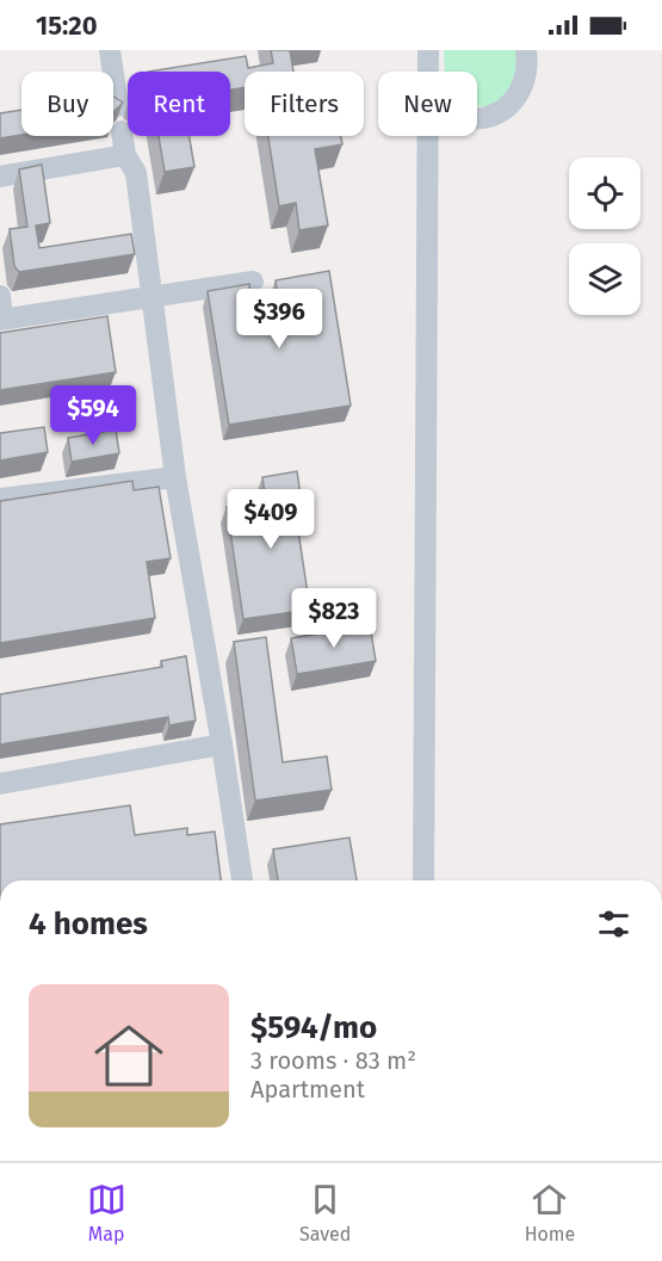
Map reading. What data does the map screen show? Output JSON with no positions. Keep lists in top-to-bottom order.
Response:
{
  "page": {
    "status": "15:20",
    "chip": [
      "Buy",
      "Rent",
      "Filters",
      "New"
    ],
    "price": [
      "$396",
      "$594",
      "$409",
      "$823"
    ],
    "heading": "4 homes",
    "list": [
      {
        "name": "$594/mo",
        "note": "3 rooms · 83 m² · Apartment"
      }
    ],
    "tabs": ["Map", "Saved", "Home"]
  }
}
